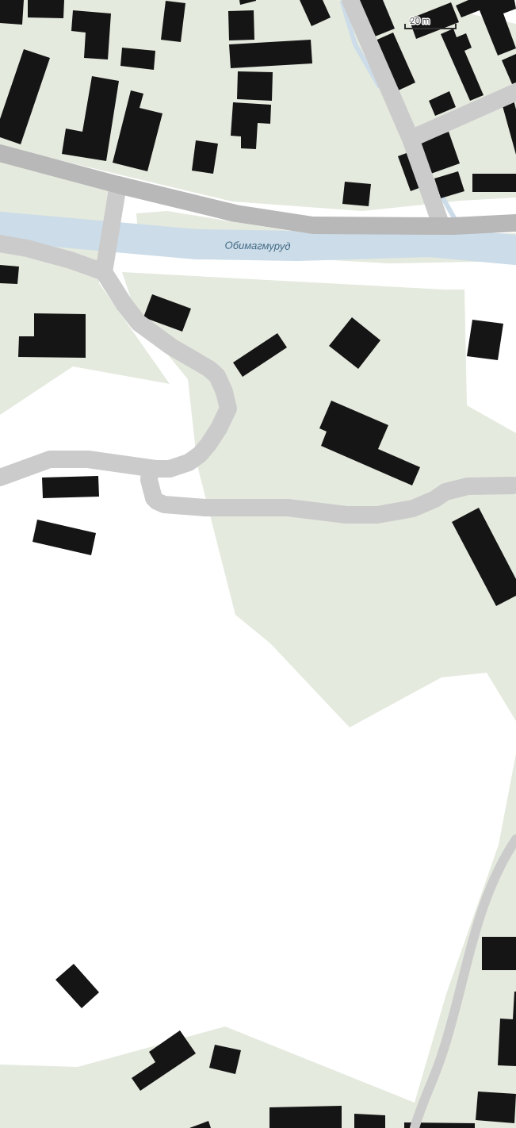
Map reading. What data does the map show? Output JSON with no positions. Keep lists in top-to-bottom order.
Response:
{
  "water": ["Обимагмуруд"],
  "scale_bar": "20 m"
}
